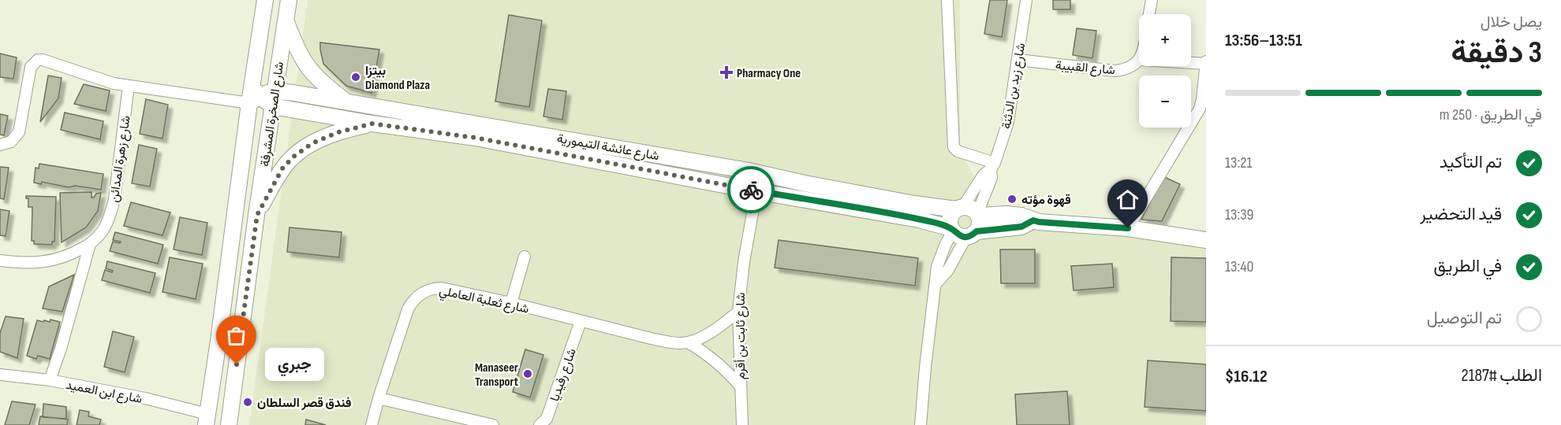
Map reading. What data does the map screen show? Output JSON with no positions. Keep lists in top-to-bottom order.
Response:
{
  "streets": {
    "street": [
      "شارع القبيبة",
      "شارع زيد بن الدثنة",
      "شارع الصخرة المشرفة",
      "شارع عائشة التيمورية",
      "شارع زهرة المدائن",
      "شارع ثعلبة العاملي",
      "شارع ثابت بن أقرم",
      "شارع رفيديا",
      "شارع ابن العميد"
    ]
  },
  "crossings": [
    ["شارع القبيبة", "شارع زيد بن الدثنة"],
    ["شارع زيد بن الدثنة", "شارع عائشة التيمورية"],
    ["شارع الصخرة المشرفة", "شارع عائشة التيمورية"],
    ["شارع الصخرة المشرفة", "شارع ابن العميد"],
    ["شارع عائشة التيمورية", "شارع ثابت بن أقرم"],
    ["شارع ثعلبة العاملي", "شارع ثابت بن أقرم"],
    ["شارع ثعلبة العاملي", "شارع رفيديا"]
  ],
  "places": {
    "health": ["Pharmacy One"],
    "other": [
      "بيتزا Diamond Plaza",
      "قهوة مؤته",
      "جبري",
      "Manaseer Transport",
      "فندق قصر السلطان"
    ]
  },
  "page": {
    "heading": ["3 دقيقة", "يصل خلال", "13:51–13:56"],
    "panel": ["الطلب #2187", "$16.12"],
    "map_buttons": ["+", "−"],
    "bar": "في الطريق · 250 m",
    "list": [
      ["تم التأكيد", "13:21"],
      ["قيد التحضير", "13:39"],
      ["في الطريق", "13:40"],
      "تم التوصيل"
    ],
    "bubble": "جبري"
  }
}
